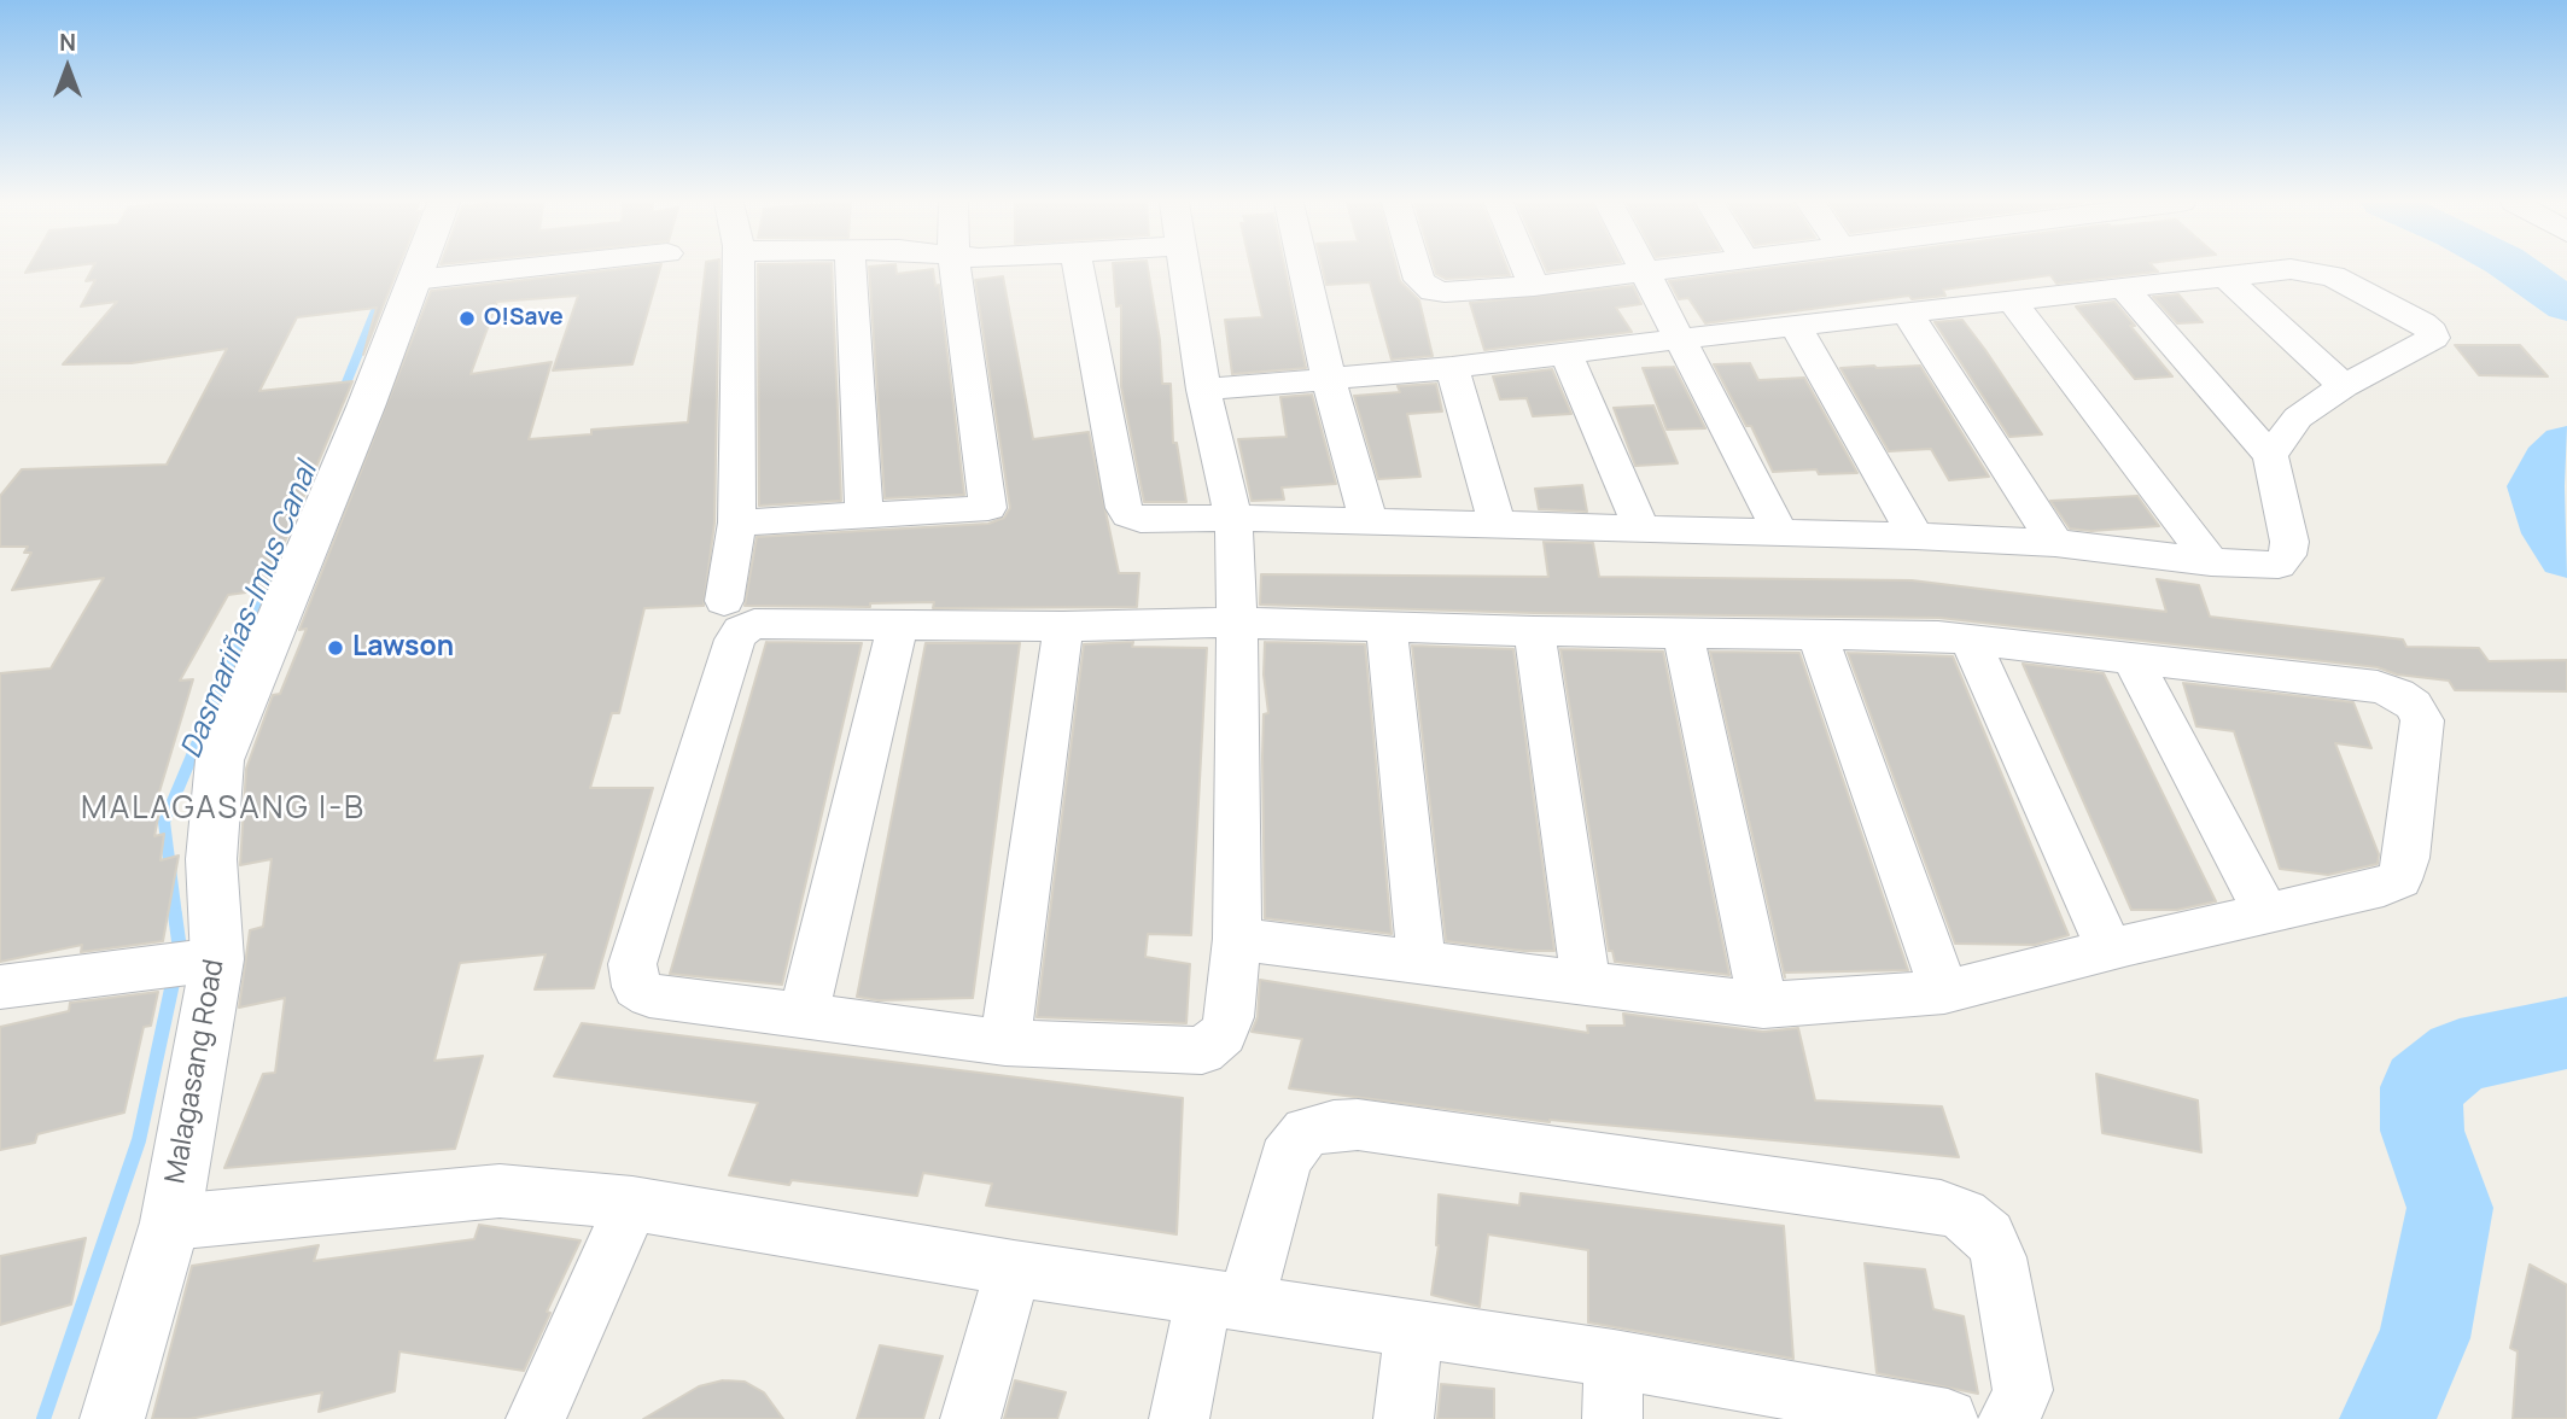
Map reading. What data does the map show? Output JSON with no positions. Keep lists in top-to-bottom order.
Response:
{
  "streets": {
    "main road": ["Malagasang Road"]
  },
  "districts": ["MALAGASANG I-B"],
  "water": ["Dasmariñas-Imus Canal"],
  "places": ["O!Save", "Lawson"],
  "north": "top"
}
